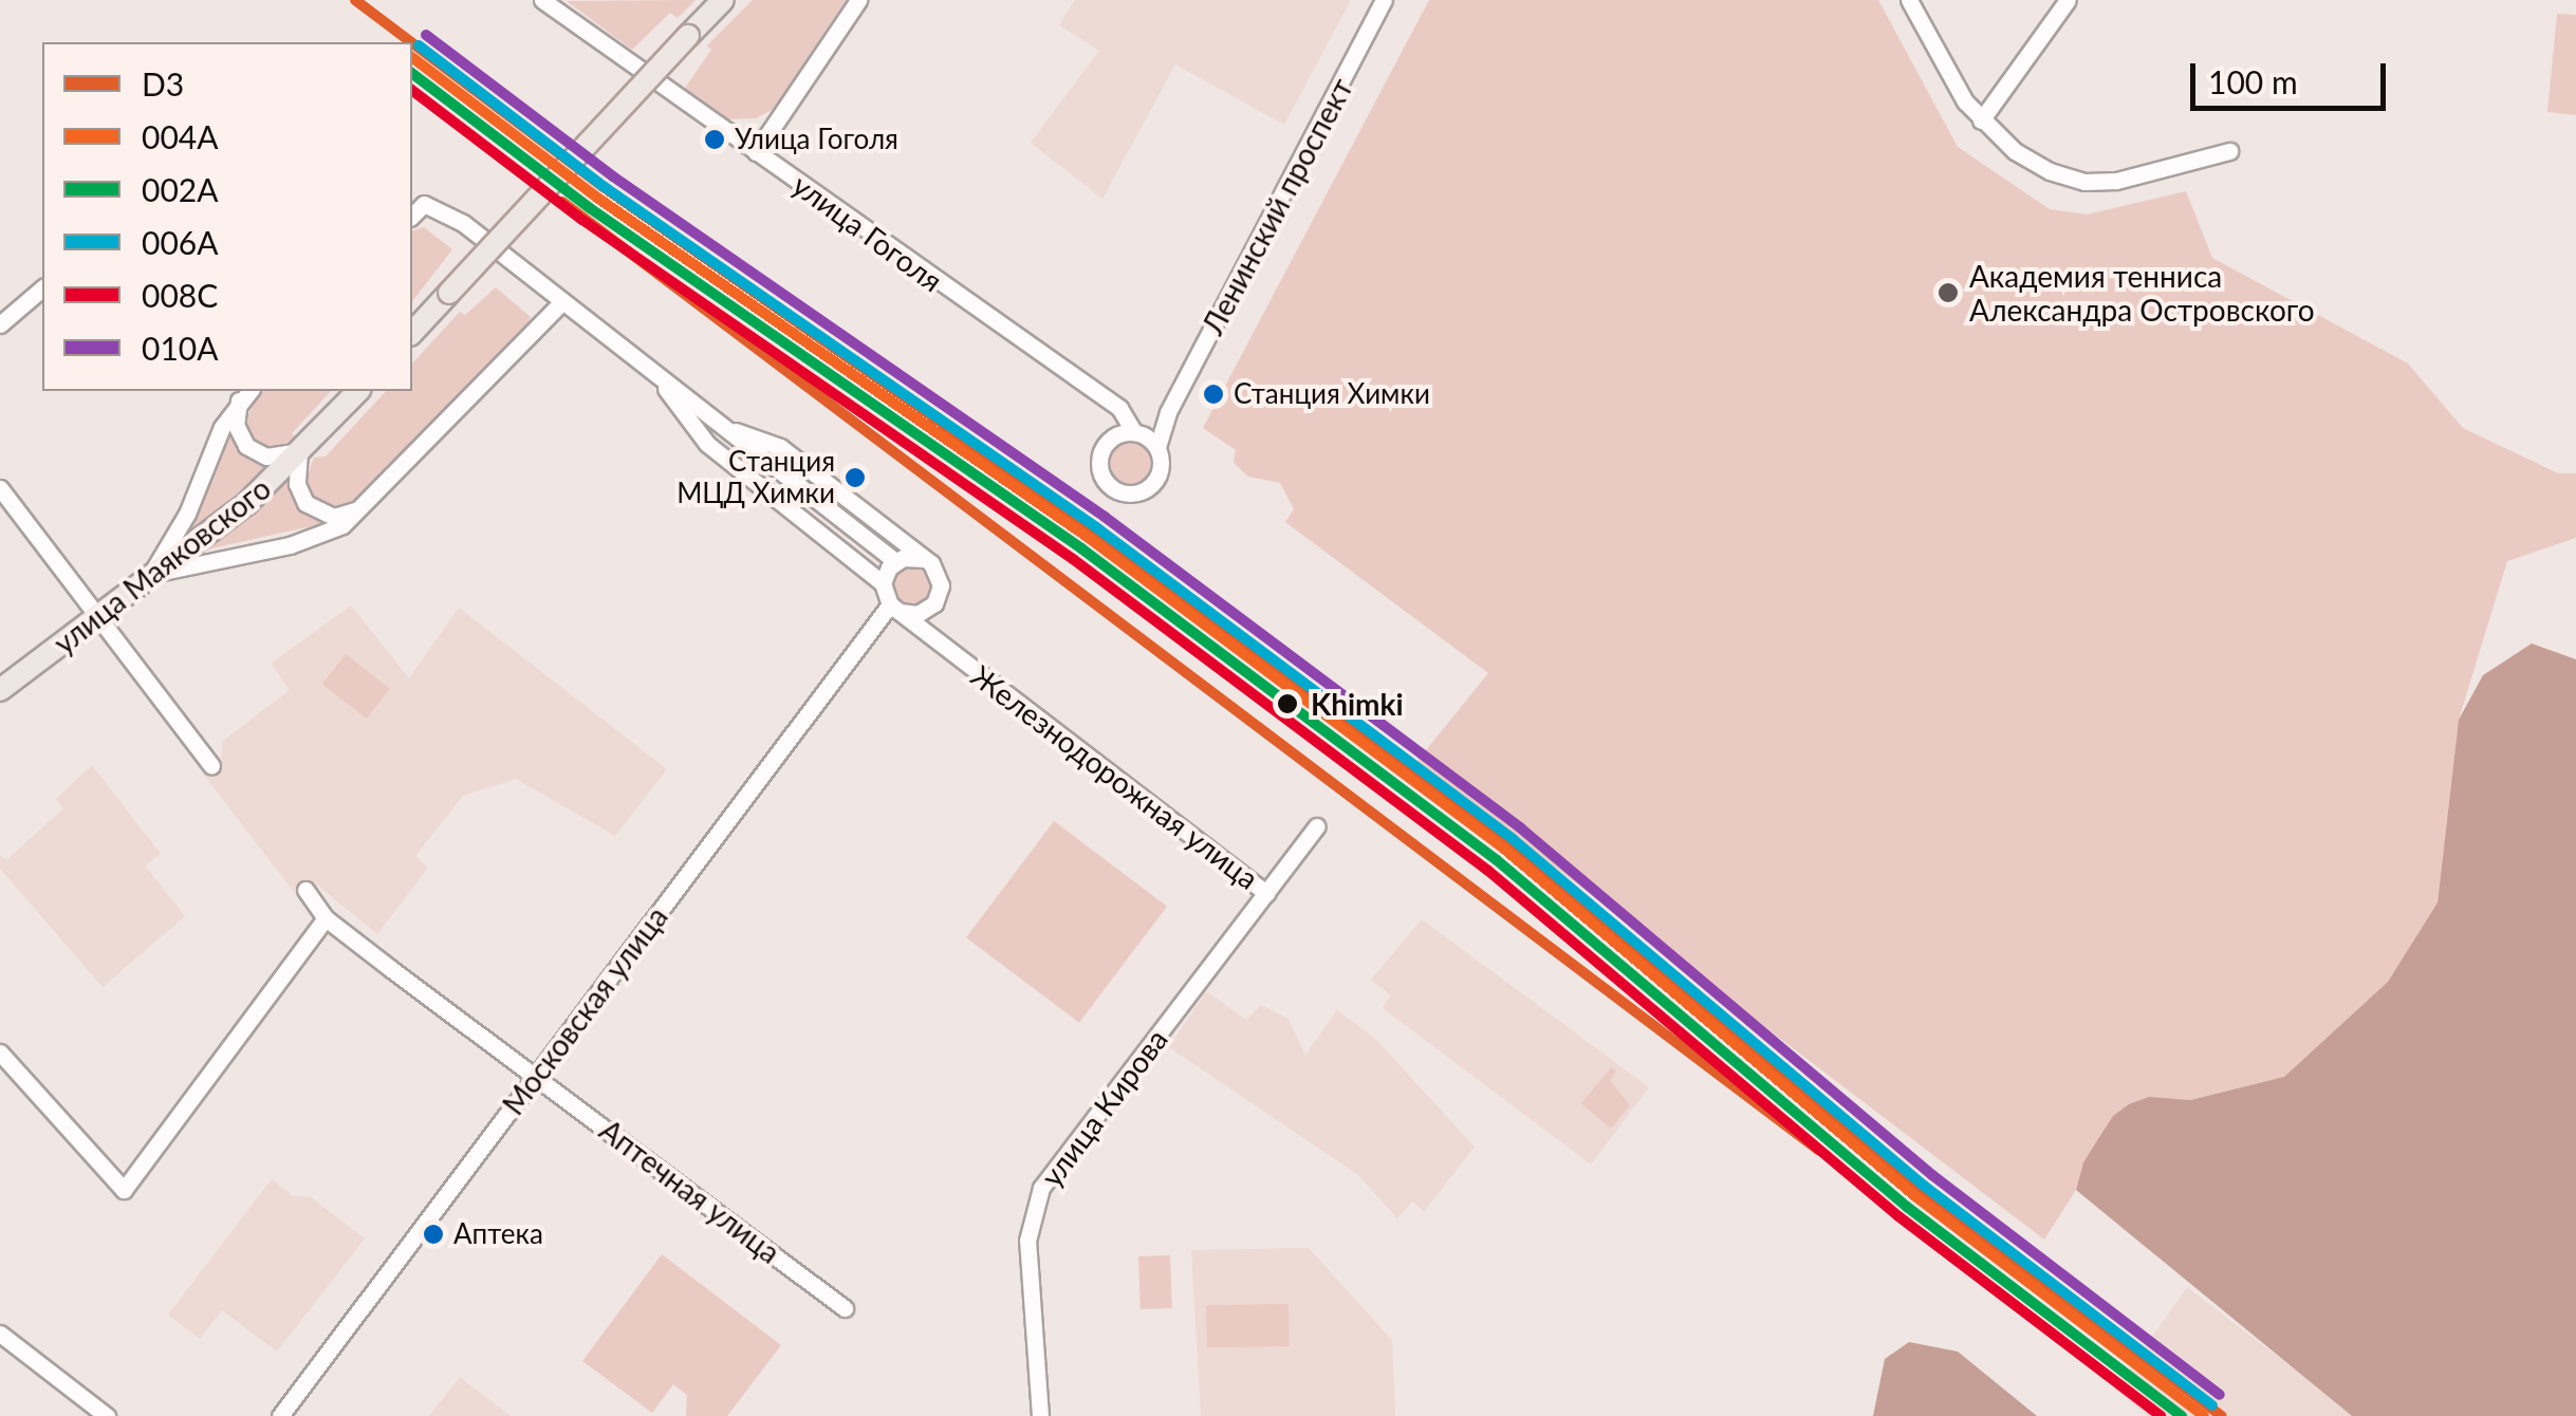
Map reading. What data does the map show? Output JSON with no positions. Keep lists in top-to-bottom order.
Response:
{
  "streets": {
    "main road": ["улица Маяковского"],
    "street": [
      "Ленинский проспект",
      "улица Гоголя",
      "Железнодорожная улица",
      "Московская улица",
      "улица Кирова",
      "Аптечная улица"
    ]
  },
  "crossings": [
    ["Ленинский проспект", "улица Гоголя"],
    ["Железнодорожная улица", "Московская улица"],
    ["Железнодорожная улица", "улица Кирова"],
    ["Московская улица", "Аптечная улица"]
  ],
  "places": [
    "Улица Гоголя",
    "Академия тенниса Александра Островского",
    "Станция Химки",
    "Станция МЦД Химки",
    "Khimki",
    "Аптека"
  ],
  "lines": [
    "transit line D3",
    "transit line 010А",
    "transit line 006А",
    "transit line 004А",
    "transit line 002А",
    "transit line 008С"
  ],
  "legend": [
    "D3",
    "004А",
    "002А",
    "006А",
    "008С",
    "010А"
  ],
  "scale_bar": "100 m"
}
